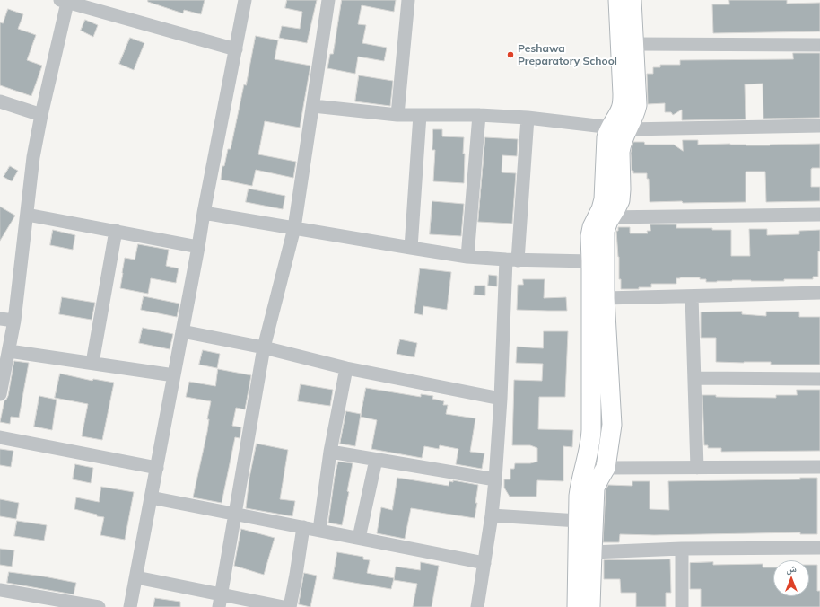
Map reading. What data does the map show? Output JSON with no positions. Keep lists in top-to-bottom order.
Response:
{
  "places": ["Peshawa Preparatory School"],
  "north": "top"
}
